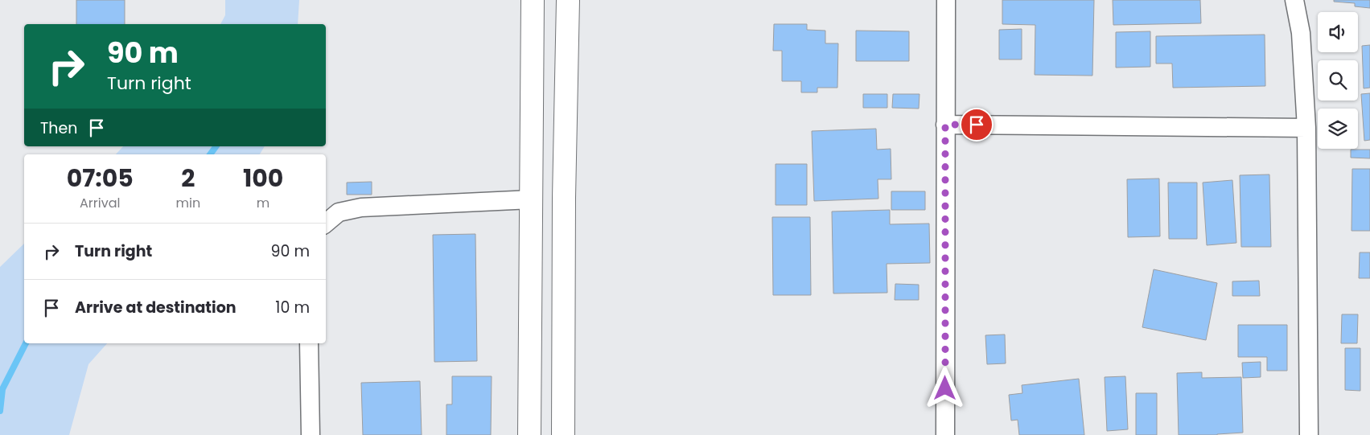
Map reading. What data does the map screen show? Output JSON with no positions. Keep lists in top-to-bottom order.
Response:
{
  "page": {
    "turn": ["90 m", "Turn right"],
    "then": "Then",
    "eta": [
      "07:05",
      "Arrival",
      "2",
      "min",
      "100",
      "m"
    ],
    "list": [
      {
        "name": "Turn right",
        "value": "90 m"
      },
      {
        "name": "Arrive at destination",
        "value": "10 m"
      }
    ]
  }
}
